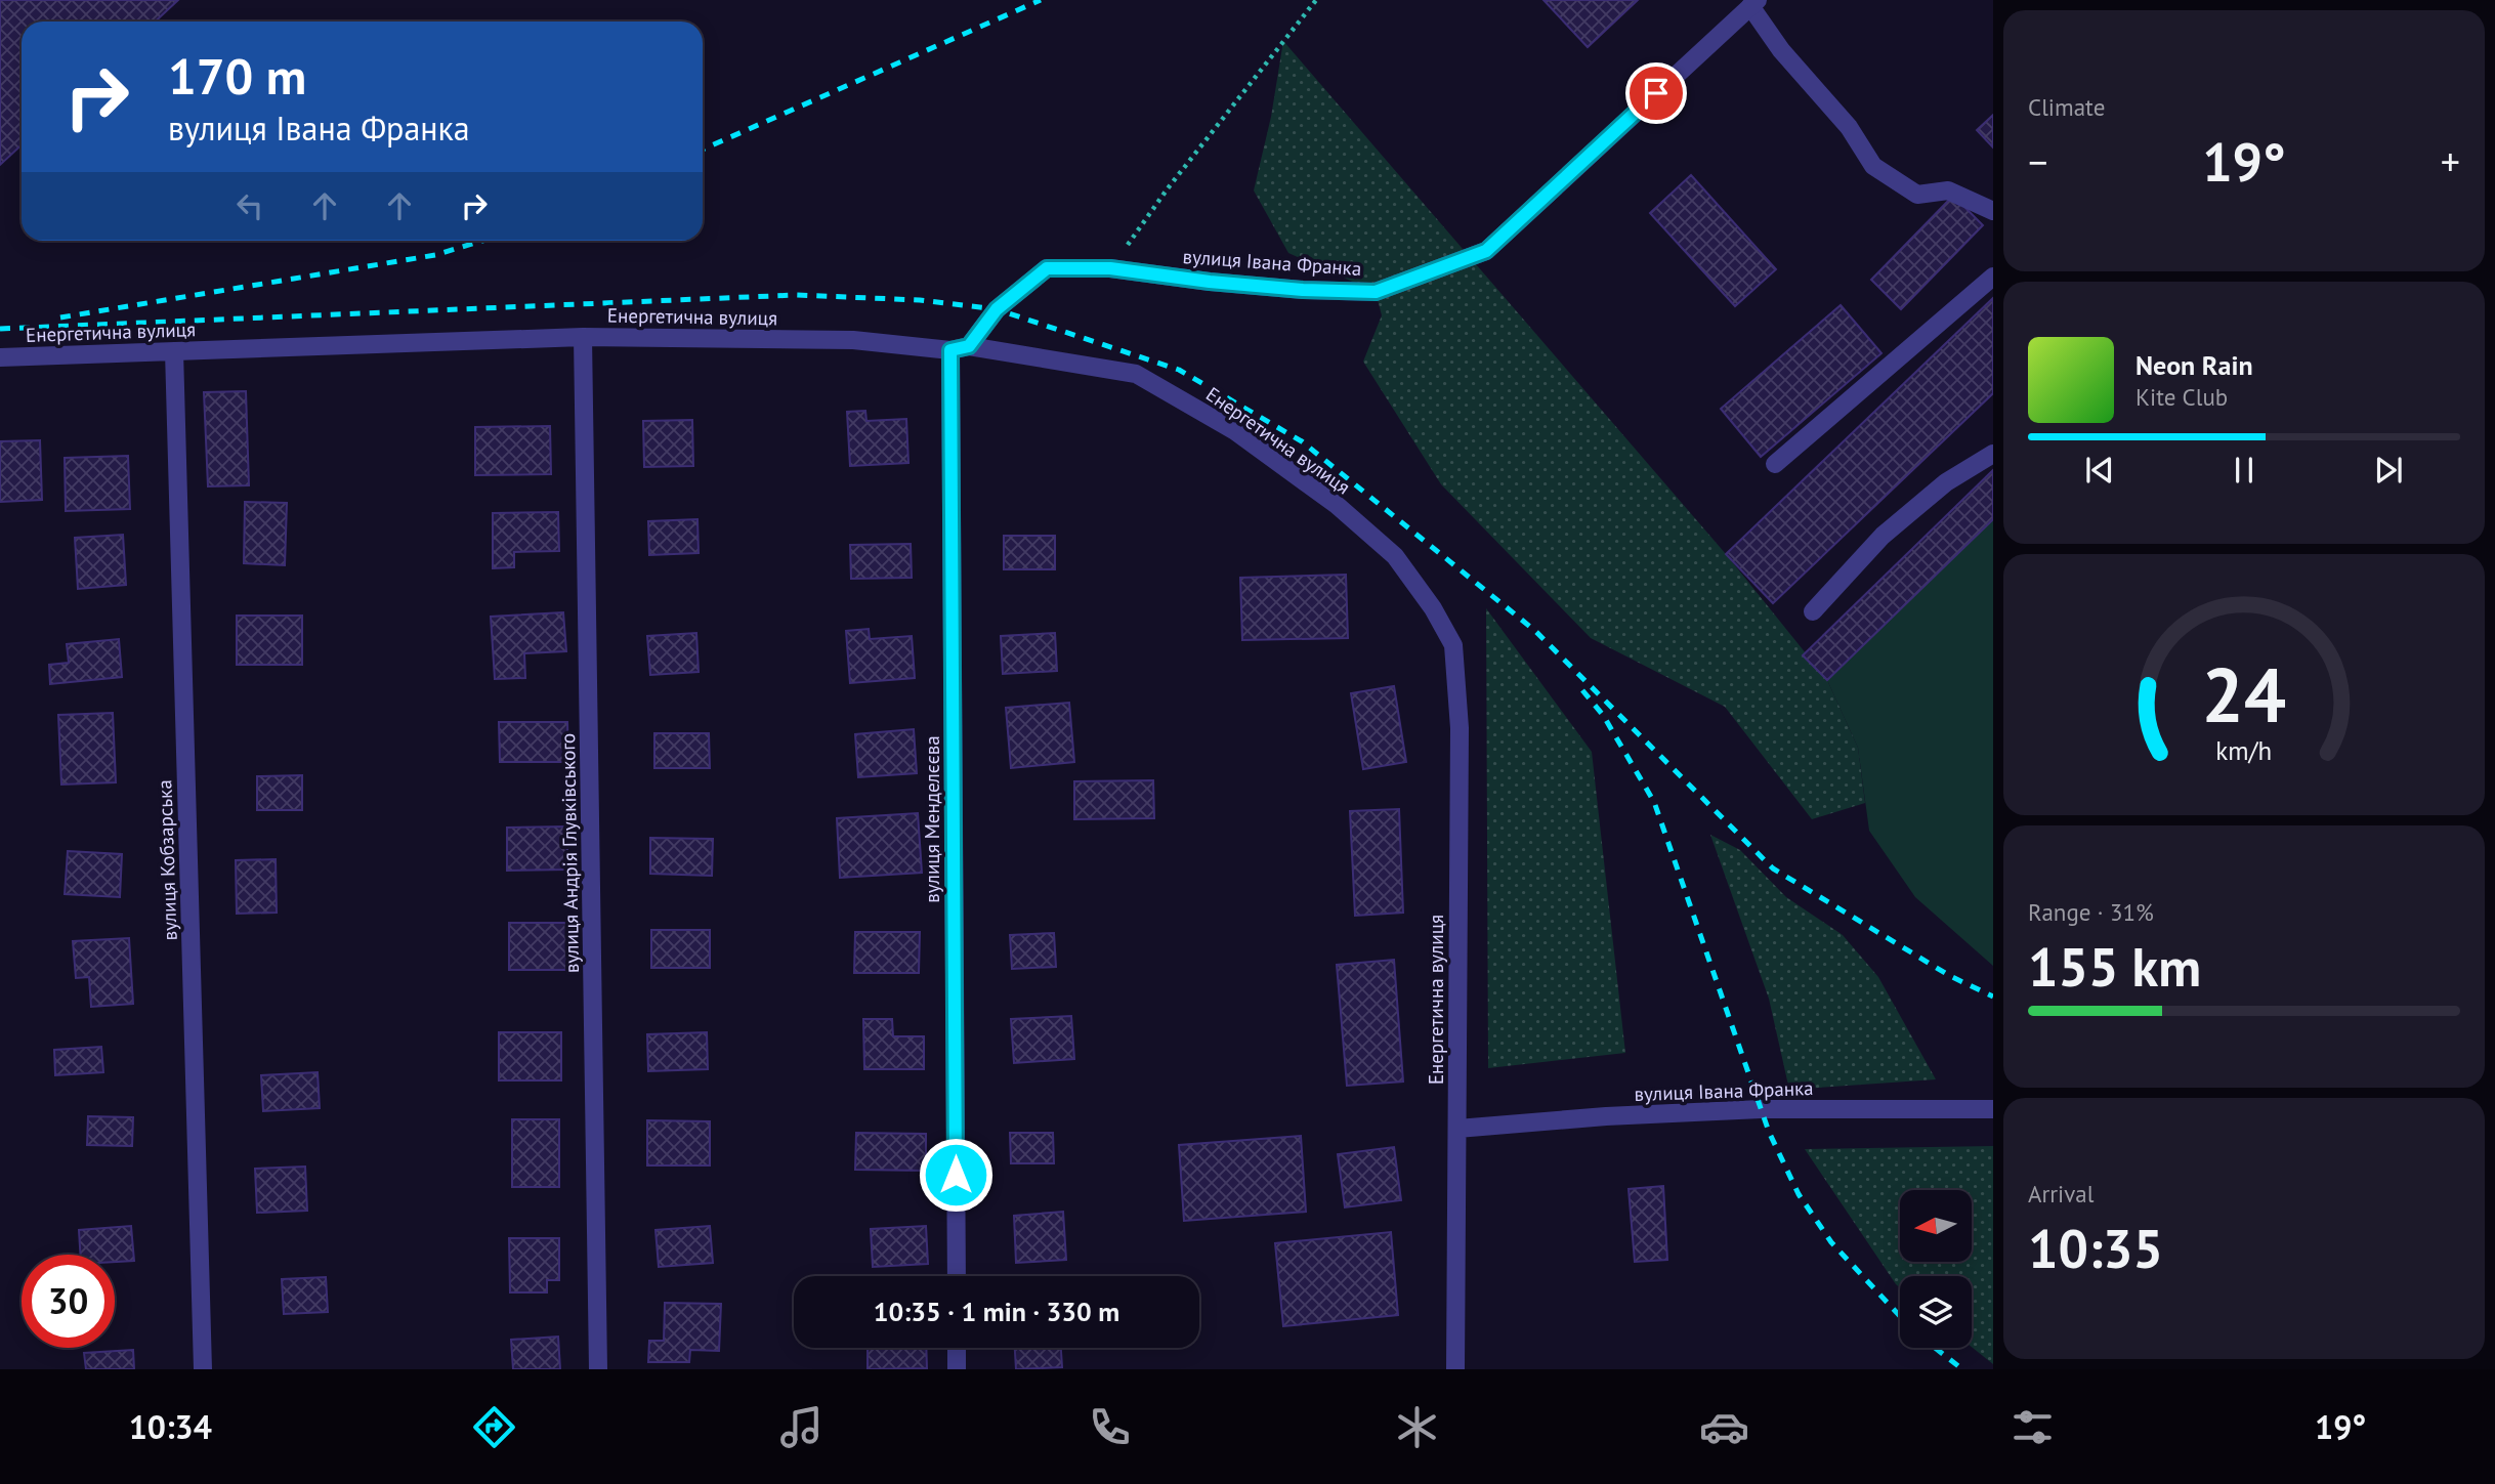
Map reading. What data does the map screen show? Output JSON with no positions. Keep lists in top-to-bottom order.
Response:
{
  "streets": {
    "street": [
      "вулиця Івана Франка",
      "Енергетична вулиця",
      "вулиця Менделєєва",
      "вулиця Андрія Глувківського",
      "вулиця Кобзарська"
    ]
  },
  "crossings": [
    ["вулиця Івана Франка", "Енергетична вулиця"],
    ["Енергетична вулиця", "вулиця Менделєєва"],
    ["Енергетична вулиця", "вулиця Андрія Глувківського"],
    ["Енергетична вулиця", "вулиця Кобзарська"]
  ],
  "north": "left",
  "page": {
    "tile": [
      "Climate",
      ["Range · 31%", "155 km"],
      ["Arrival", "10:35"]
    ],
    "turn": ["170 m", "вулиця Івана Франка"],
    "heat": ["−", "19°", "+"],
    "song": ["Neon Rain", "Kite Club"],
    "limit": "30",
    "trip": "10:35 · 1 min · 330 m",
    "tabs": ["10:34", "19°"],
    "gauge": ["24", "km/h"]
  }
}
